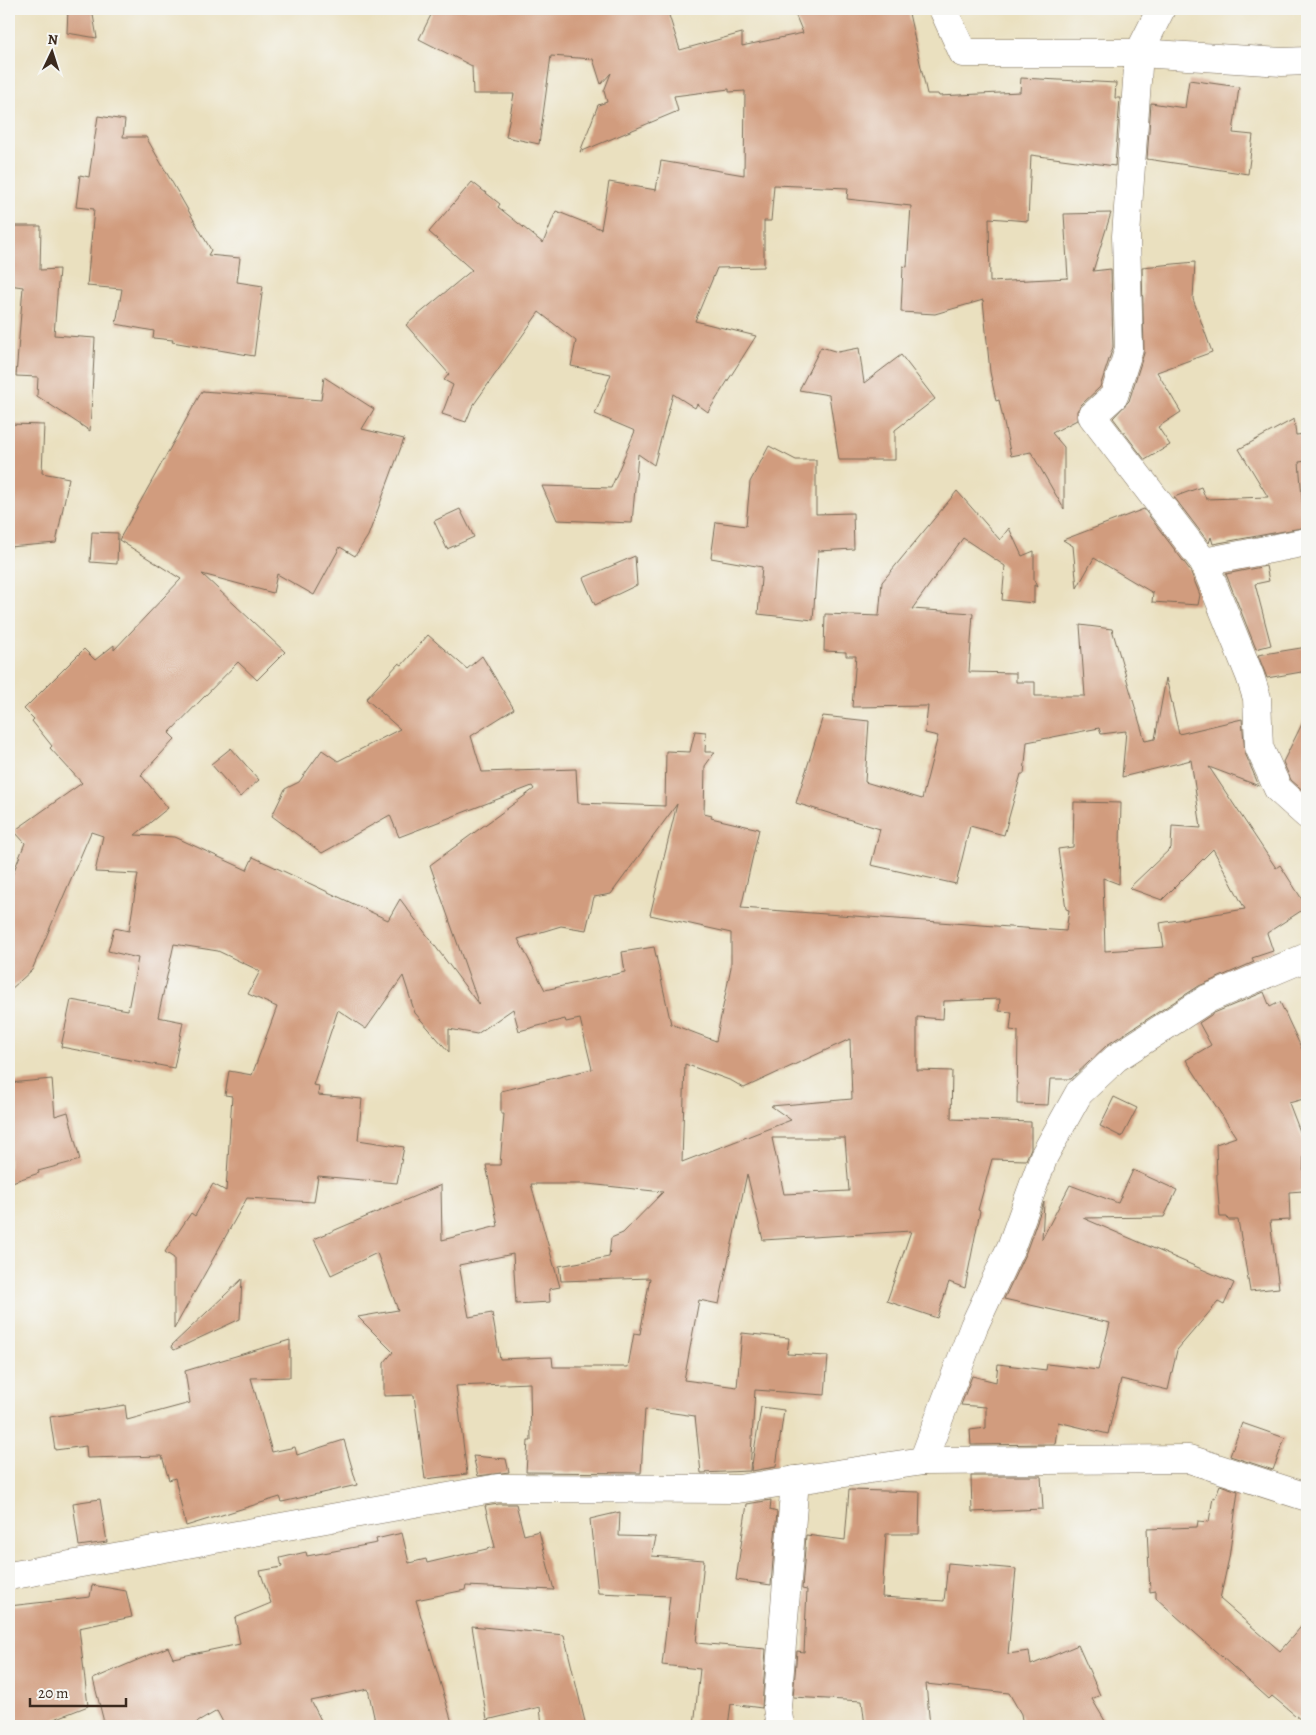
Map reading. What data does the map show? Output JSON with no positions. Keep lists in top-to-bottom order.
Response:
{
  "scale_bar": "20 m",
  "north": "top"
}
